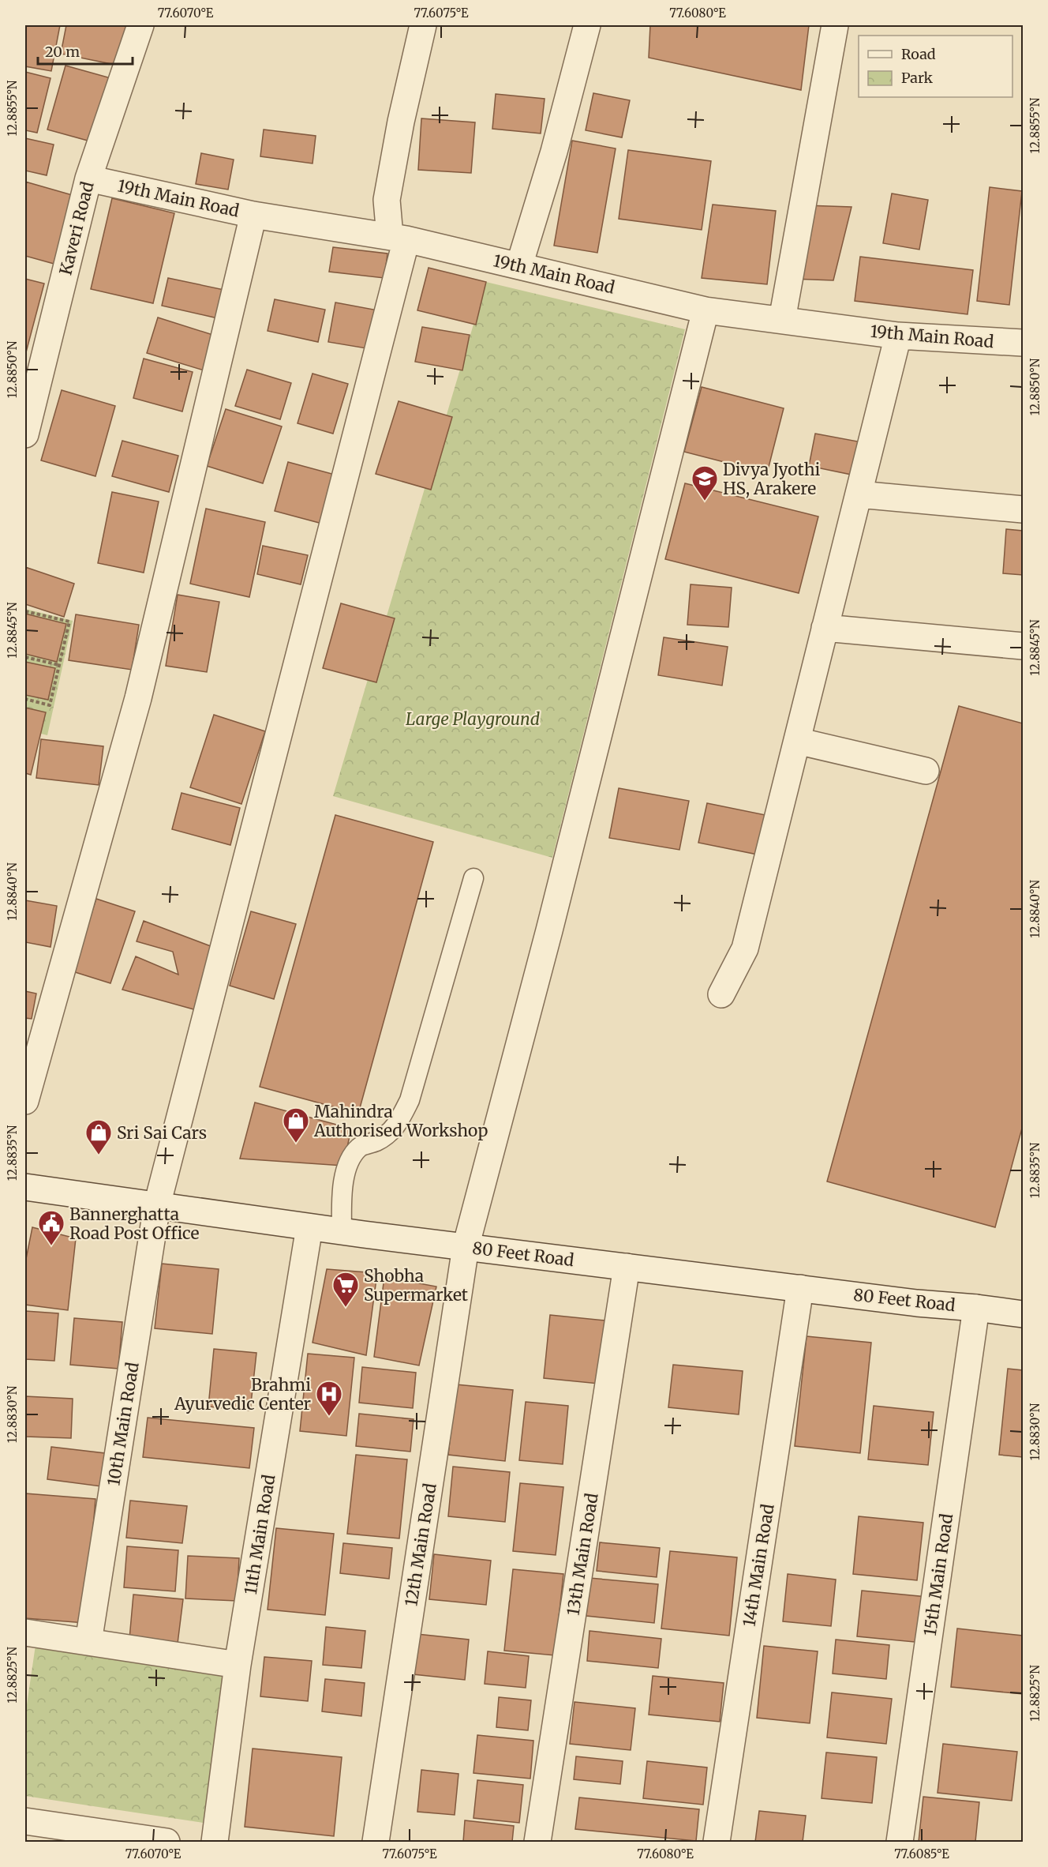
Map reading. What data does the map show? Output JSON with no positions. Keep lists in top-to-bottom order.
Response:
{
  "streets": {
    "street": [
      "19th Main Road",
      "Kaveri Road",
      "80 Feet Road",
      "10th Main Road",
      "11th Main Road",
      "12th Main Road",
      "13th Main Road",
      "14th Main Road",
      "15th Main Road"
    ]
  },
  "crossings": [
    ["19th Main Road", "Kaveri Road"],
    ["19th Main Road", "10th Main Road"],
    ["19th Main Road", "12th Main Road"],
    ["80 Feet Road", "10th Main Road"],
    ["80 Feet Road", "11th Main Road"],
    ["80 Feet Road", "12th Main Road"],
    ["80 Feet Road", "13th Main Road"],
    ["80 Feet Road", "14th Main Road"],
    ["80 Feet Road", "15th Main Road"]
  ],
  "parks": ["Large Playground"],
  "places": {
    "school or university": ["Divya Jyothi HS, Arakere"],
    "shop": ["Mahindra Authorised Workshop", "Sri Sai Cars"],
    "public building": ["Bannerghatta Road Post Office"],
    "supermarket": ["Shobha Supermarket"],
    "hospital": ["Brahmi Ayurvedic Center"]
  },
  "legend": ["Road", "Park"],
  "scale_bar": "20 m",
  "coordinates": [
    "77.6070°E",
    "77.6075°E",
    "77.6080°E",
    "12.8855°N",
    "12.8850°N",
    "12.8845°N",
    "12.8840°N",
    "12.8835°N",
    "12.8830°N",
    "12.8825°N",
    "77.6085°E"
  ]
}
